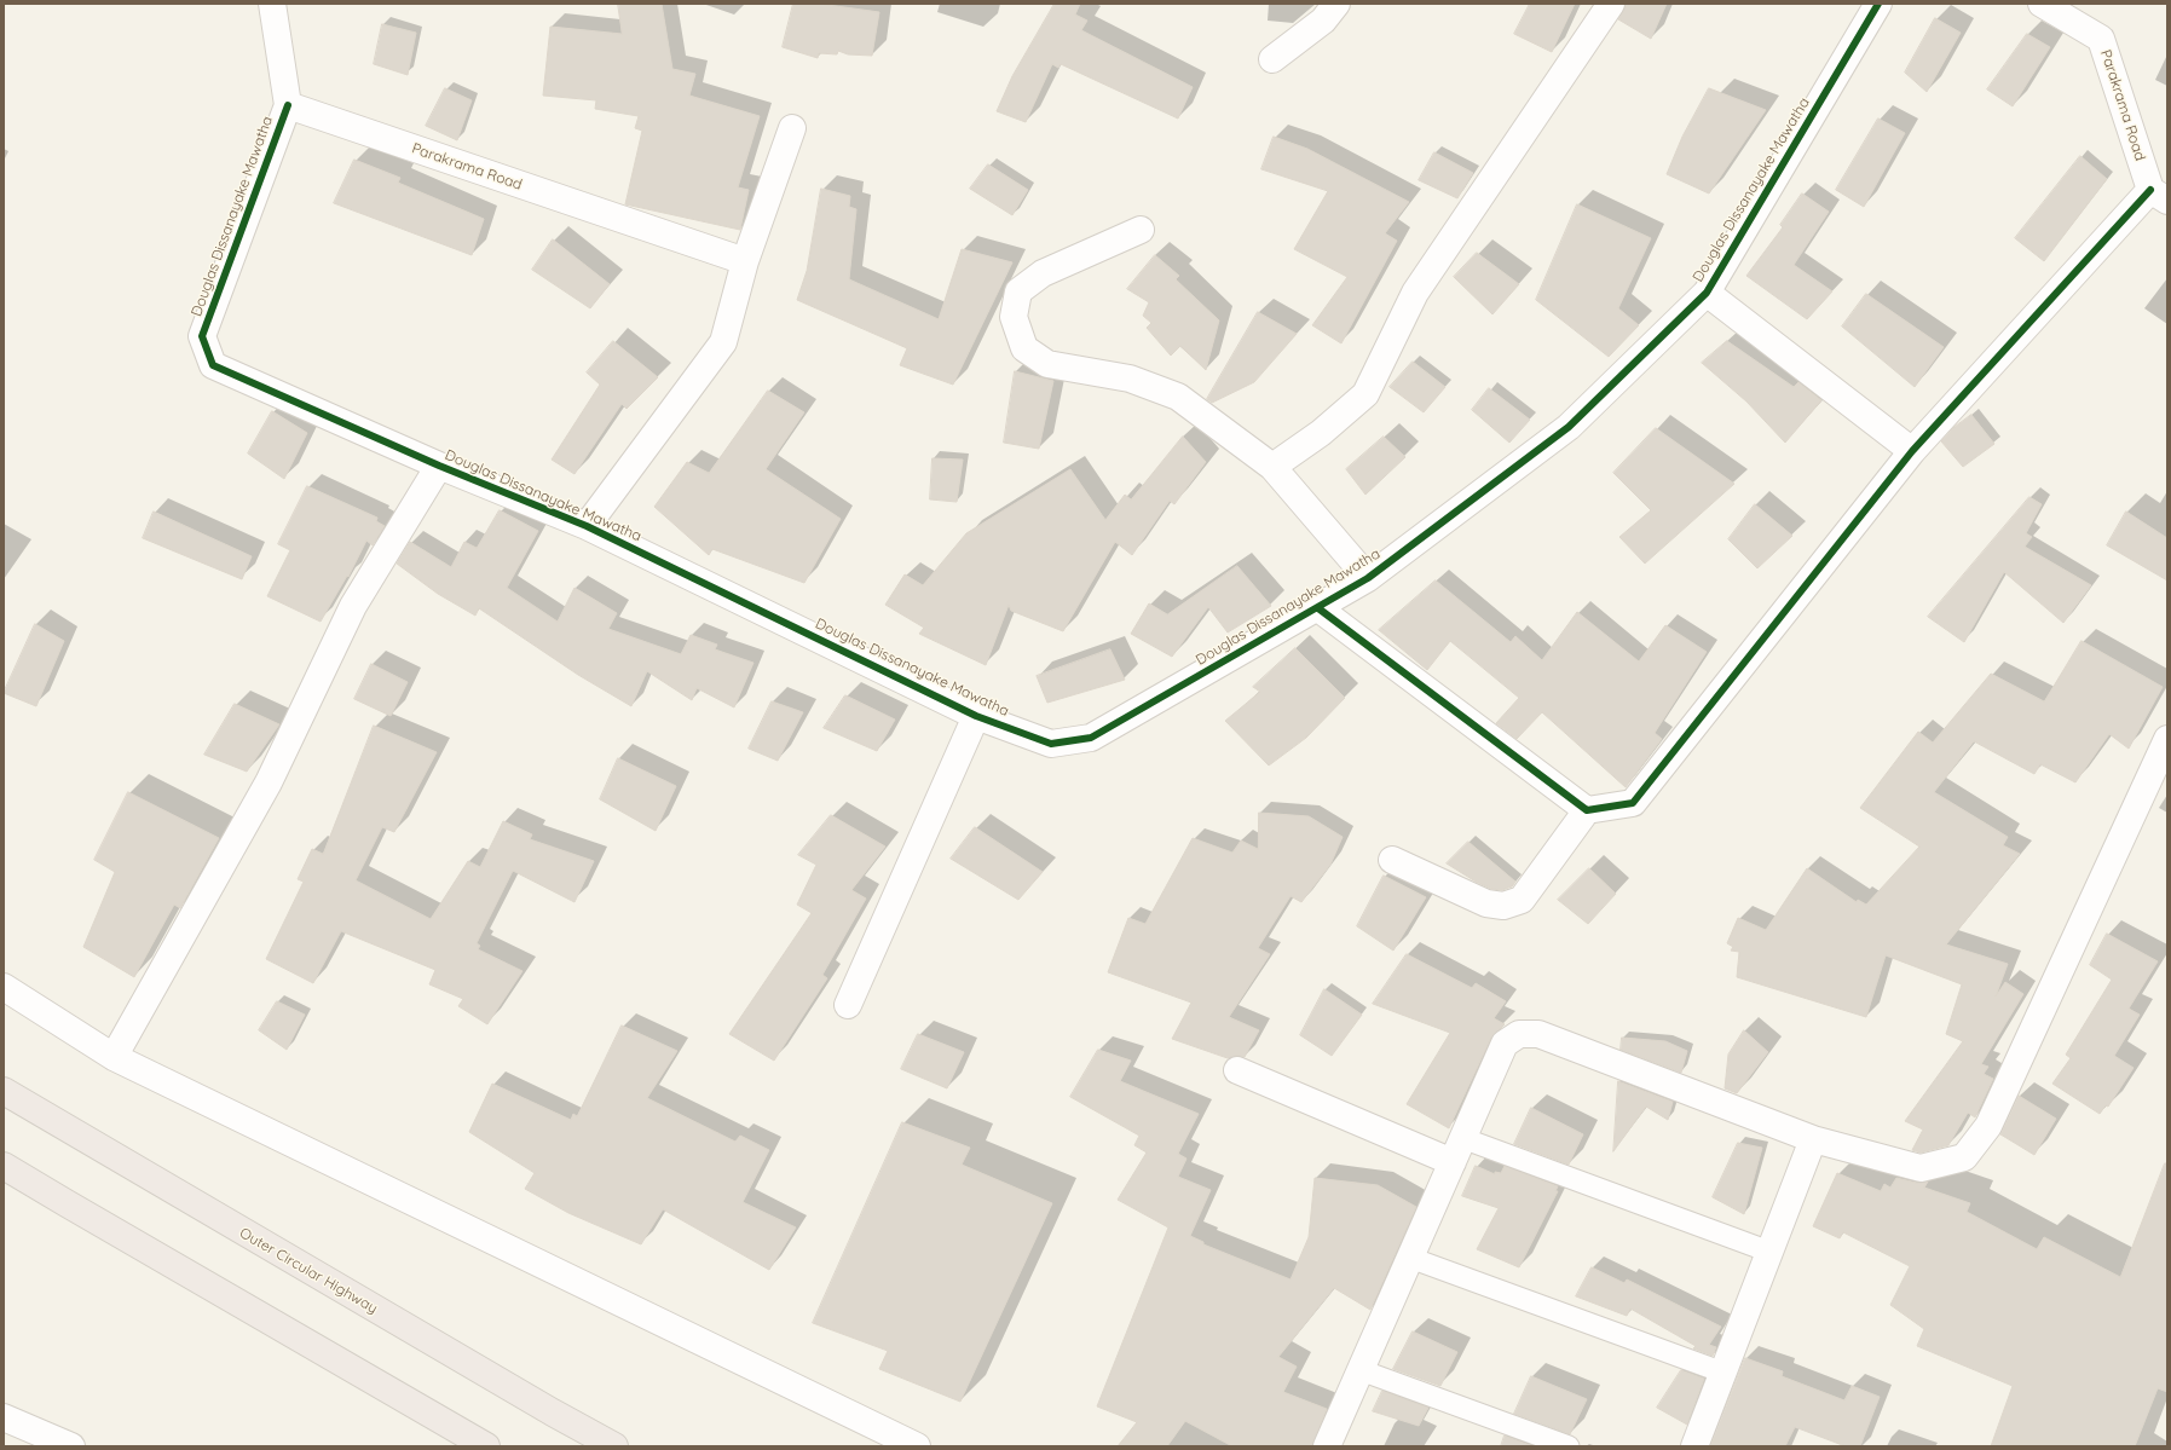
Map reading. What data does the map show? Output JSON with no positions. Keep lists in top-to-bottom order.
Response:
{
  "streets": {
    "highway": ["Outer Circular Highway"],
    "street": ["Parakrama Road", "Douglas Dissanayake Mawatha"]
  },
  "crossings": [
    ["Parakrama Road", "Douglas Dissanayake Mawatha"]
  ]
}
